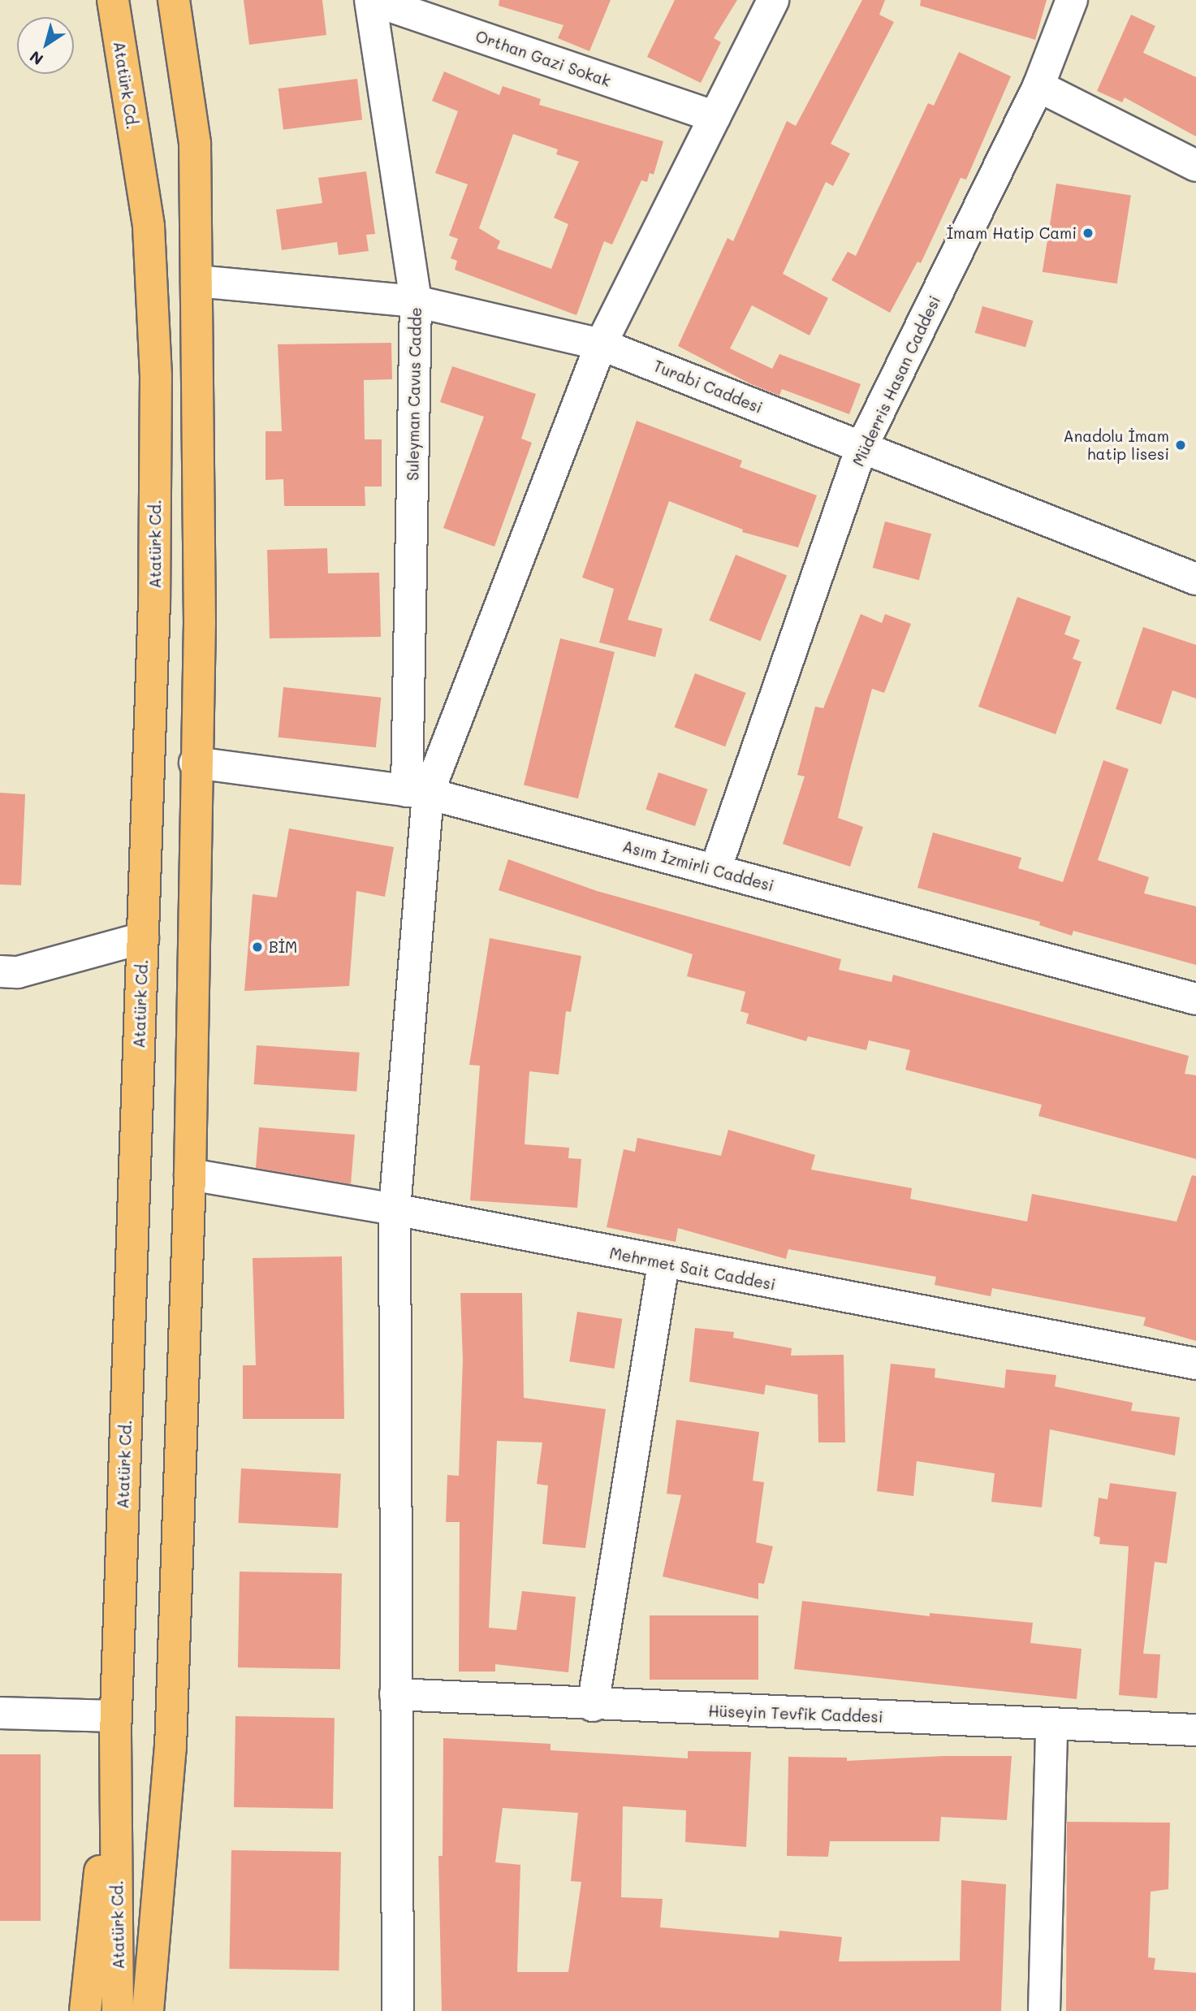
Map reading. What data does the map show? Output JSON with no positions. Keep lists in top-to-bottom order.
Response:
{
  "streets": {
    "main road": ["Atatürk Cd."],
    "street": [
      "Orthan Gazi Sokak",
      "Müderris Hasan Caddesi",
      "Turabi Caddesi",
      "Suleyman Cavus Cadde",
      "Asım İzmirli Caddesi",
      "Mehrmet Sait Caddesi",
      "Hüseyin Tevfik Caddesi"
    ]
  },
  "crossings": [
    ["Orthan Gazi Sokak", "Suleyman Cavus Cadde"],
    ["Atatürk Cd.", "Turabi Caddesi"],
    ["Atatürk Cd.", "Asım İzmirli Caddesi"],
    ["Atatürk Cd.", "Mehrmet Sait Caddesi"],
    ["Müderris Hasan Caddesi", "Turabi Caddesi"],
    ["Müderris Hasan Caddesi", "Asım İzmirli Caddesi"],
    ["Turabi Caddesi", "Suleyman Cavus Cadde"],
    ["Suleyman Cavus Cadde", "Asım İzmirli Caddesi"]
  ],
  "places": ["İmam Hatip Cami", "Anadolu İmam hatip lisesi", "BİM"],
  "north": "bottom left"
}
